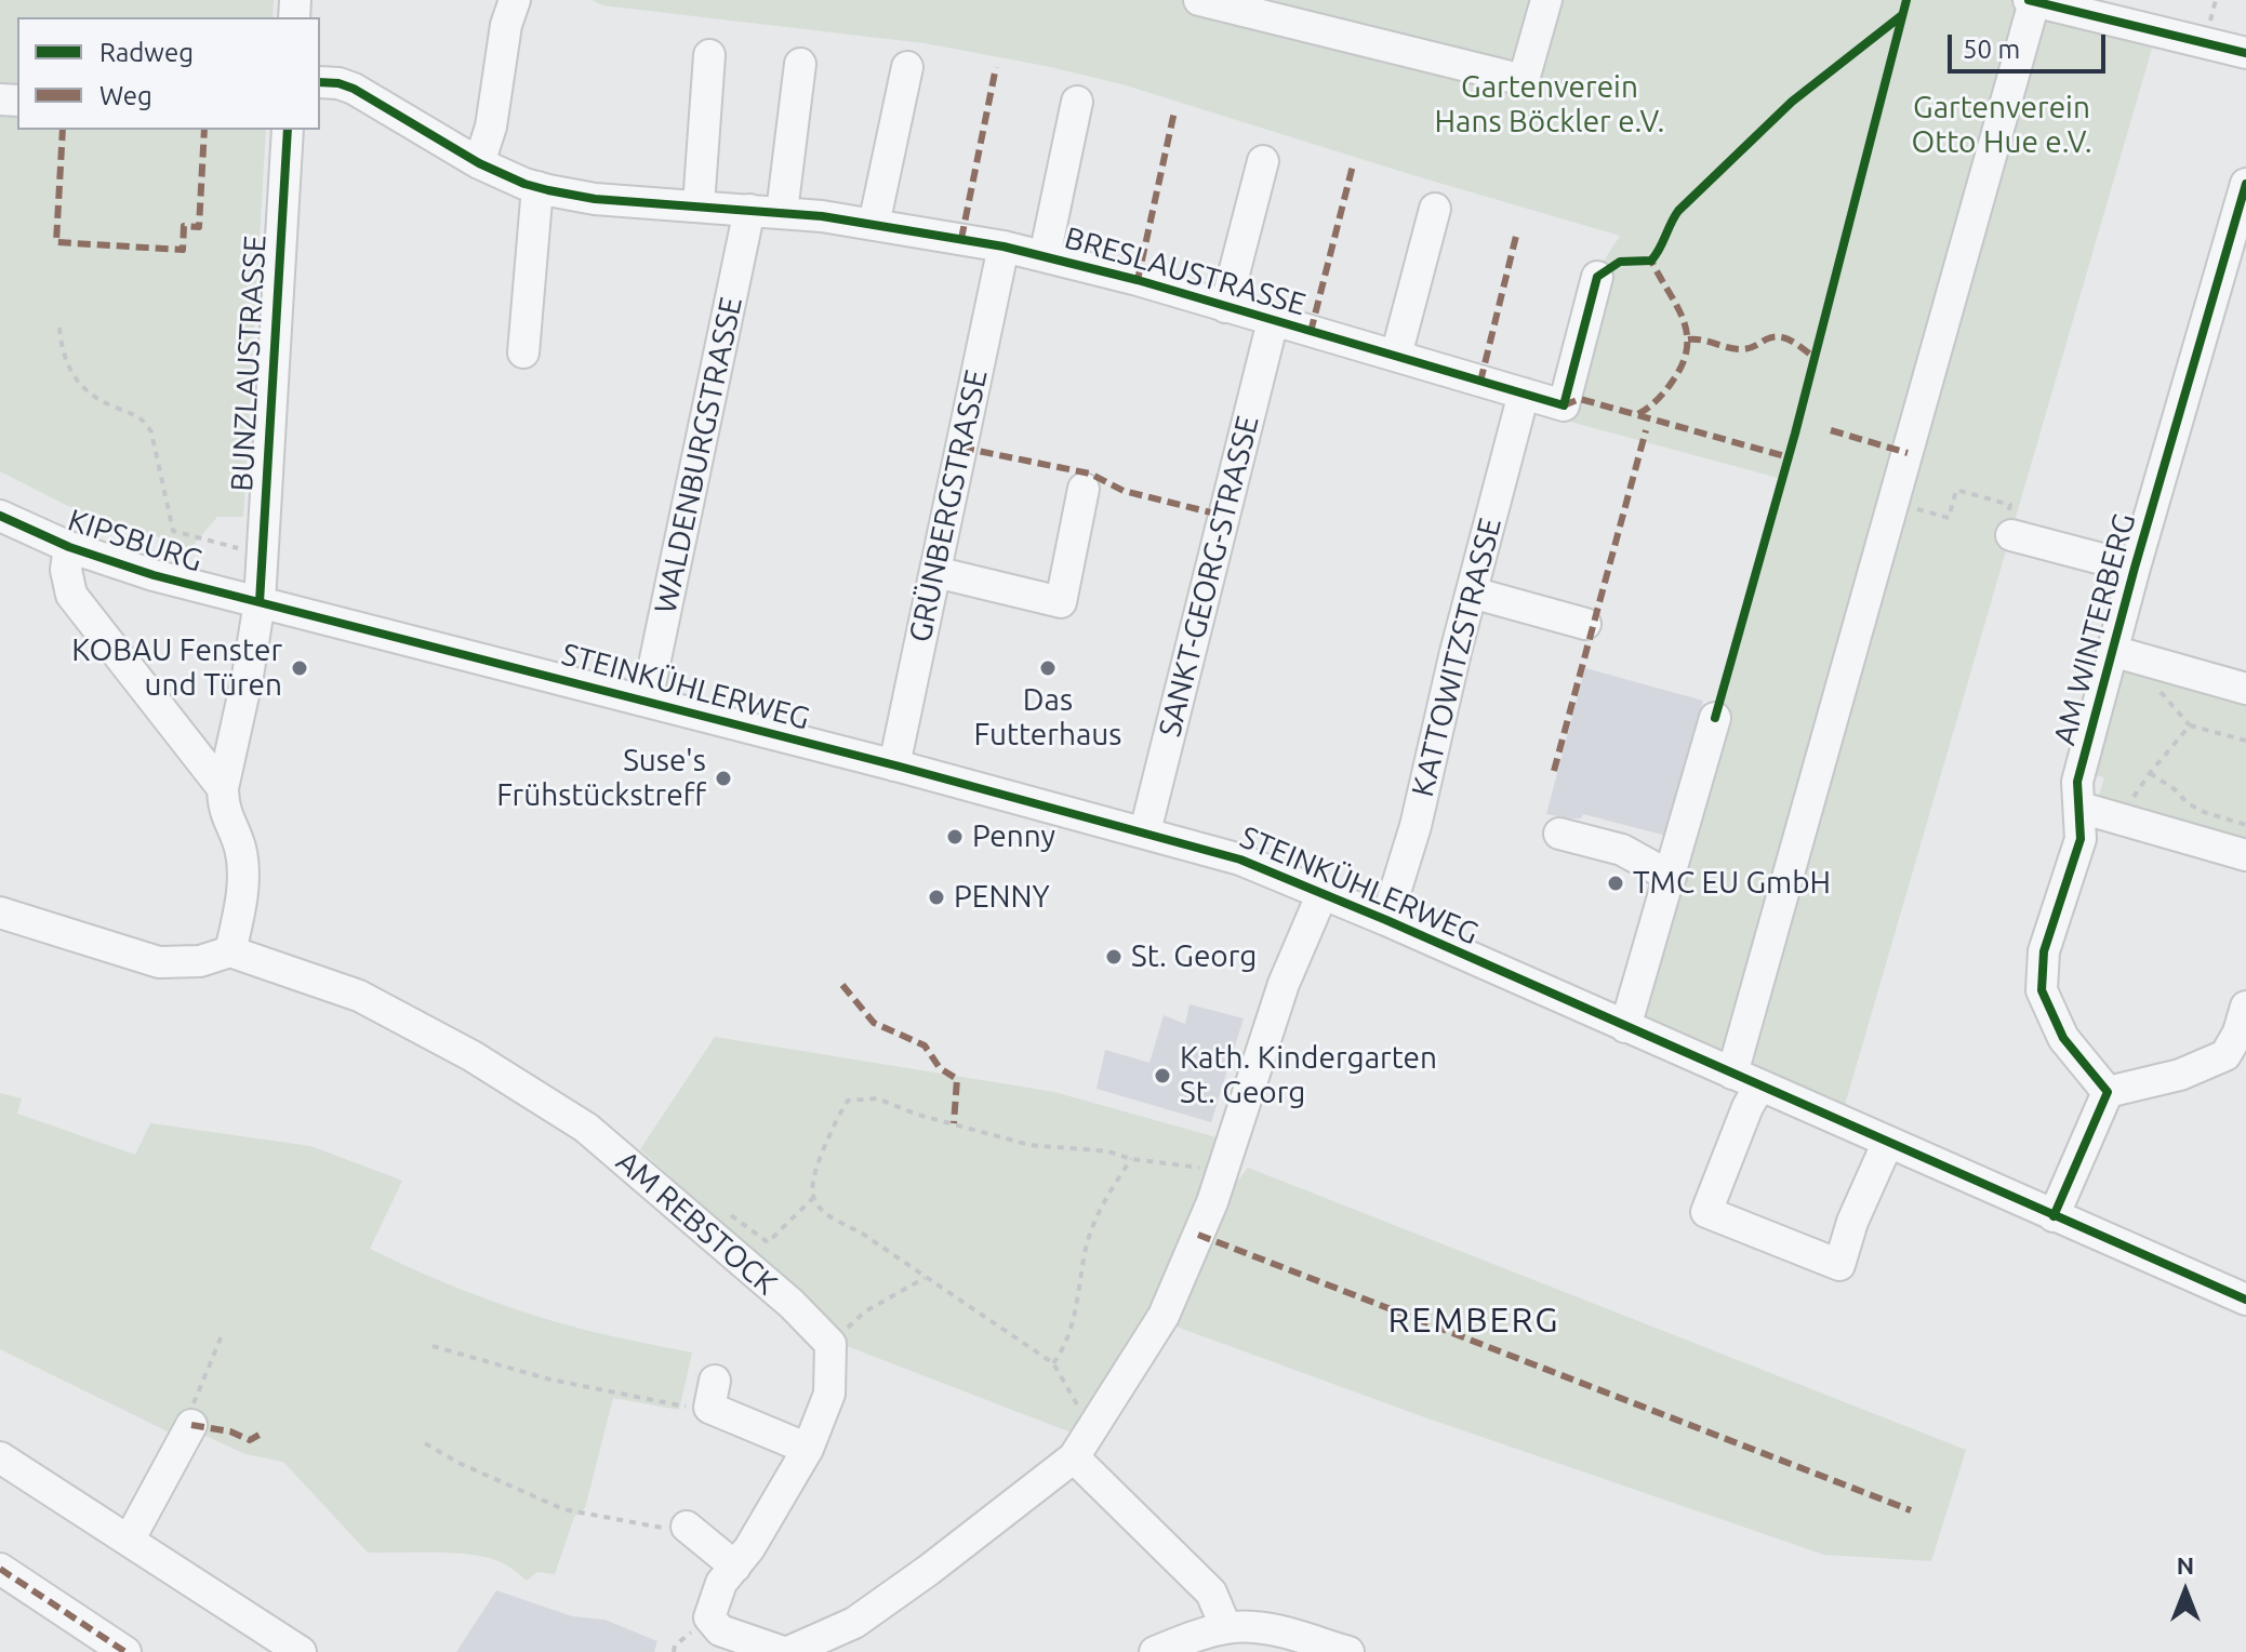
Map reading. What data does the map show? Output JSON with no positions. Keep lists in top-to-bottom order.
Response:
{
  "streets": {
    "street": [
      "BRESLAUSTRASSE",
      "BUNZLAUSTRASSE",
      "WALDENBURGSTRASSE",
      "GRÜNBERGSTRASSE",
      "KIPSBURG",
      "SANKT-GEORG-STRASSE",
      "AM WINTERBERG",
      "KATTOWITZSTRASSE",
      "STEINKÜHLERWEG",
      "AM REBSTOCK"
    ]
  },
  "crossings": [
    ["BRESLAUSTRASSE", "WALDENBURGSTRASSE"],
    ["BRESLAUSTRASSE", "GRÜNBERGSTRASSE"],
    ["BRESLAUSTRASSE", "SANKT-GEORG-STRASSE"],
    ["BRESLAUSTRASSE", "KATTOWITZSTRASSE"],
    ["BUNZLAUSTRASSE", "KIPSBURG"],
    ["BUNZLAUSTRASSE", "STEINKÜHLERWEG"],
    ["WALDENBURGSTRASSE", "STEINKÜHLERWEG"],
    ["GRÜNBERGSTRASSE", "STEINKÜHLERWEG"],
    ["KIPSBURG", "STEINKÜHLERWEG"],
    ["KIPSBURG", "AM REBSTOCK"],
    ["SANKT-GEORG-STRASSE", "STEINKÜHLERWEG"],
    ["KATTOWITZSTRASSE", "STEINKÜHLERWEG"]
  ],
  "districts": ["REMBERG"],
  "parks": ["Gartenverein Hans Böckler e.V.", "Gartenverein Otto Hue e.V."],
  "places": [
    "KOBAU Fenster und Türen",
    "Das Futterhaus",
    "Suse's Frühstückstreff",
    "Penny",
    "TMC EU GmbH",
    "PENNY",
    "St. Georg",
    "Kath. Kindergarten St. Georg"
  ],
  "legend": ["Radweg", "Weg"],
  "scale_bar": "50 m",
  "north": "top"
}
